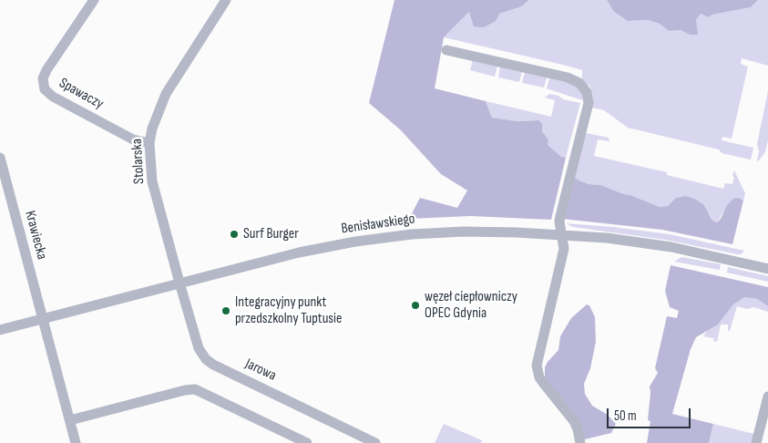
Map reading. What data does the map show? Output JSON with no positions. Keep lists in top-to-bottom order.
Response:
{
  "streets": {
    "street": [
      "Spawaczy",
      "Stolarska",
      "Benisławskiego",
      "Krawiecka",
      "Jarowa"
    ]
  },
  "crossings": [
    ["Spawaczy", "Stolarska"],
    ["Stolarska", "Benisławskiego"],
    ["Stolarska", "Jarowa"],
    ["Benisławskiego", "Krawiecka"],
    ["Benisławskiego", "Jarowa"]
  ],
  "places": ["Surf Burger", "węzeł ciepłowniczy OPEC Gdynia", "Integracyjny punkt przedszkolny Tuptusie"],
  "scale_bar": "50 m"
}
